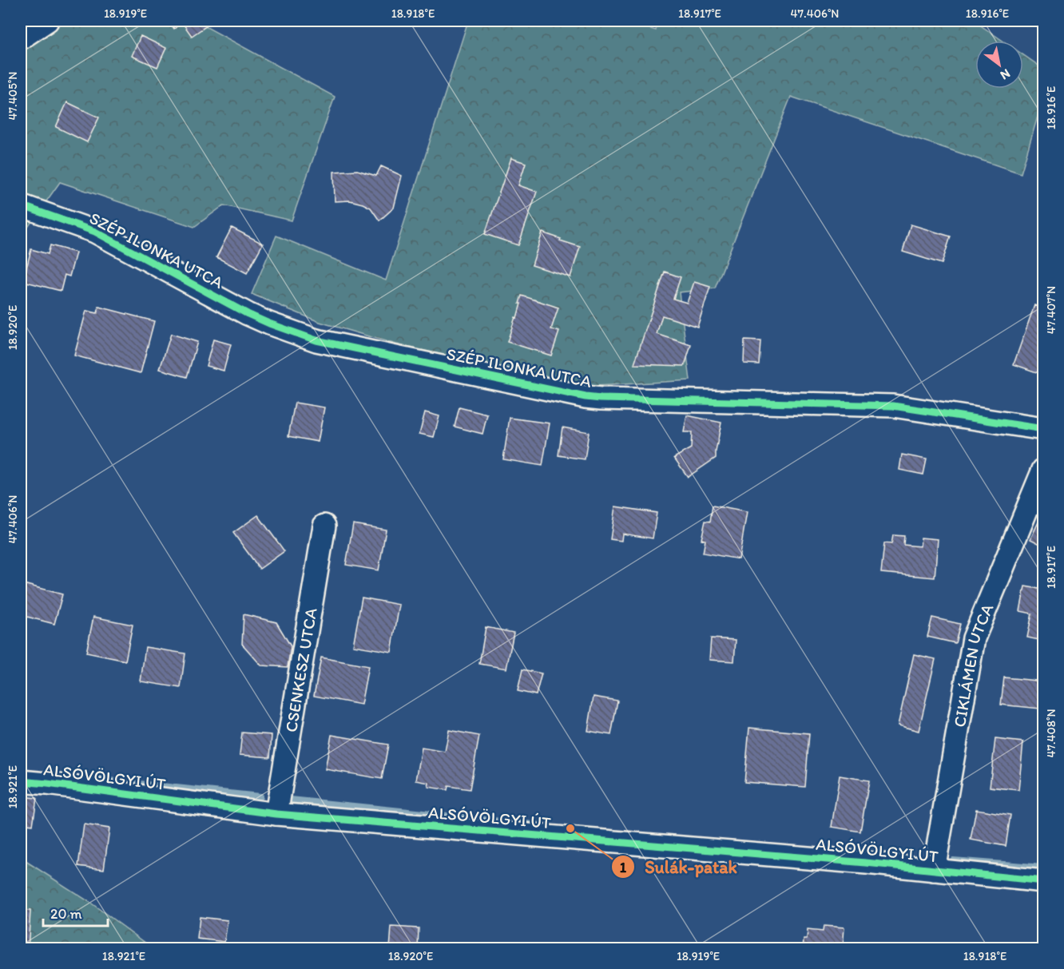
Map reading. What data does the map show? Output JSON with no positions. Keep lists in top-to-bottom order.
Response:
{
  "streets": {
    "street": [
      "SZÉP ILONKA UTCA",
      "CIKLÁMEN UTCA",
      "CSENKESZ UTCA",
      "ALSÓVÖLGYI ÚT"
    ]
  },
  "crossings": [
    ["CIKLÁMEN UTCA", "ALSÓVÖLGYI ÚT"],
    ["CSENKESZ UTCA", "ALSÓVÖLGYI ÚT"]
  ],
  "places": ["Sulák-patak"],
  "scale_bar": "20 m",
  "north": "bottom right",
  "coordinates": [
    "18.919°E",
    "18.918°E",
    "18.917°E",
    "47.406°N",
    "18.916°E",
    "47.405°N",
    "47.407°N",
    "18.920°E",
    "47.408°N",
    "18.921°E"
  ]
}
